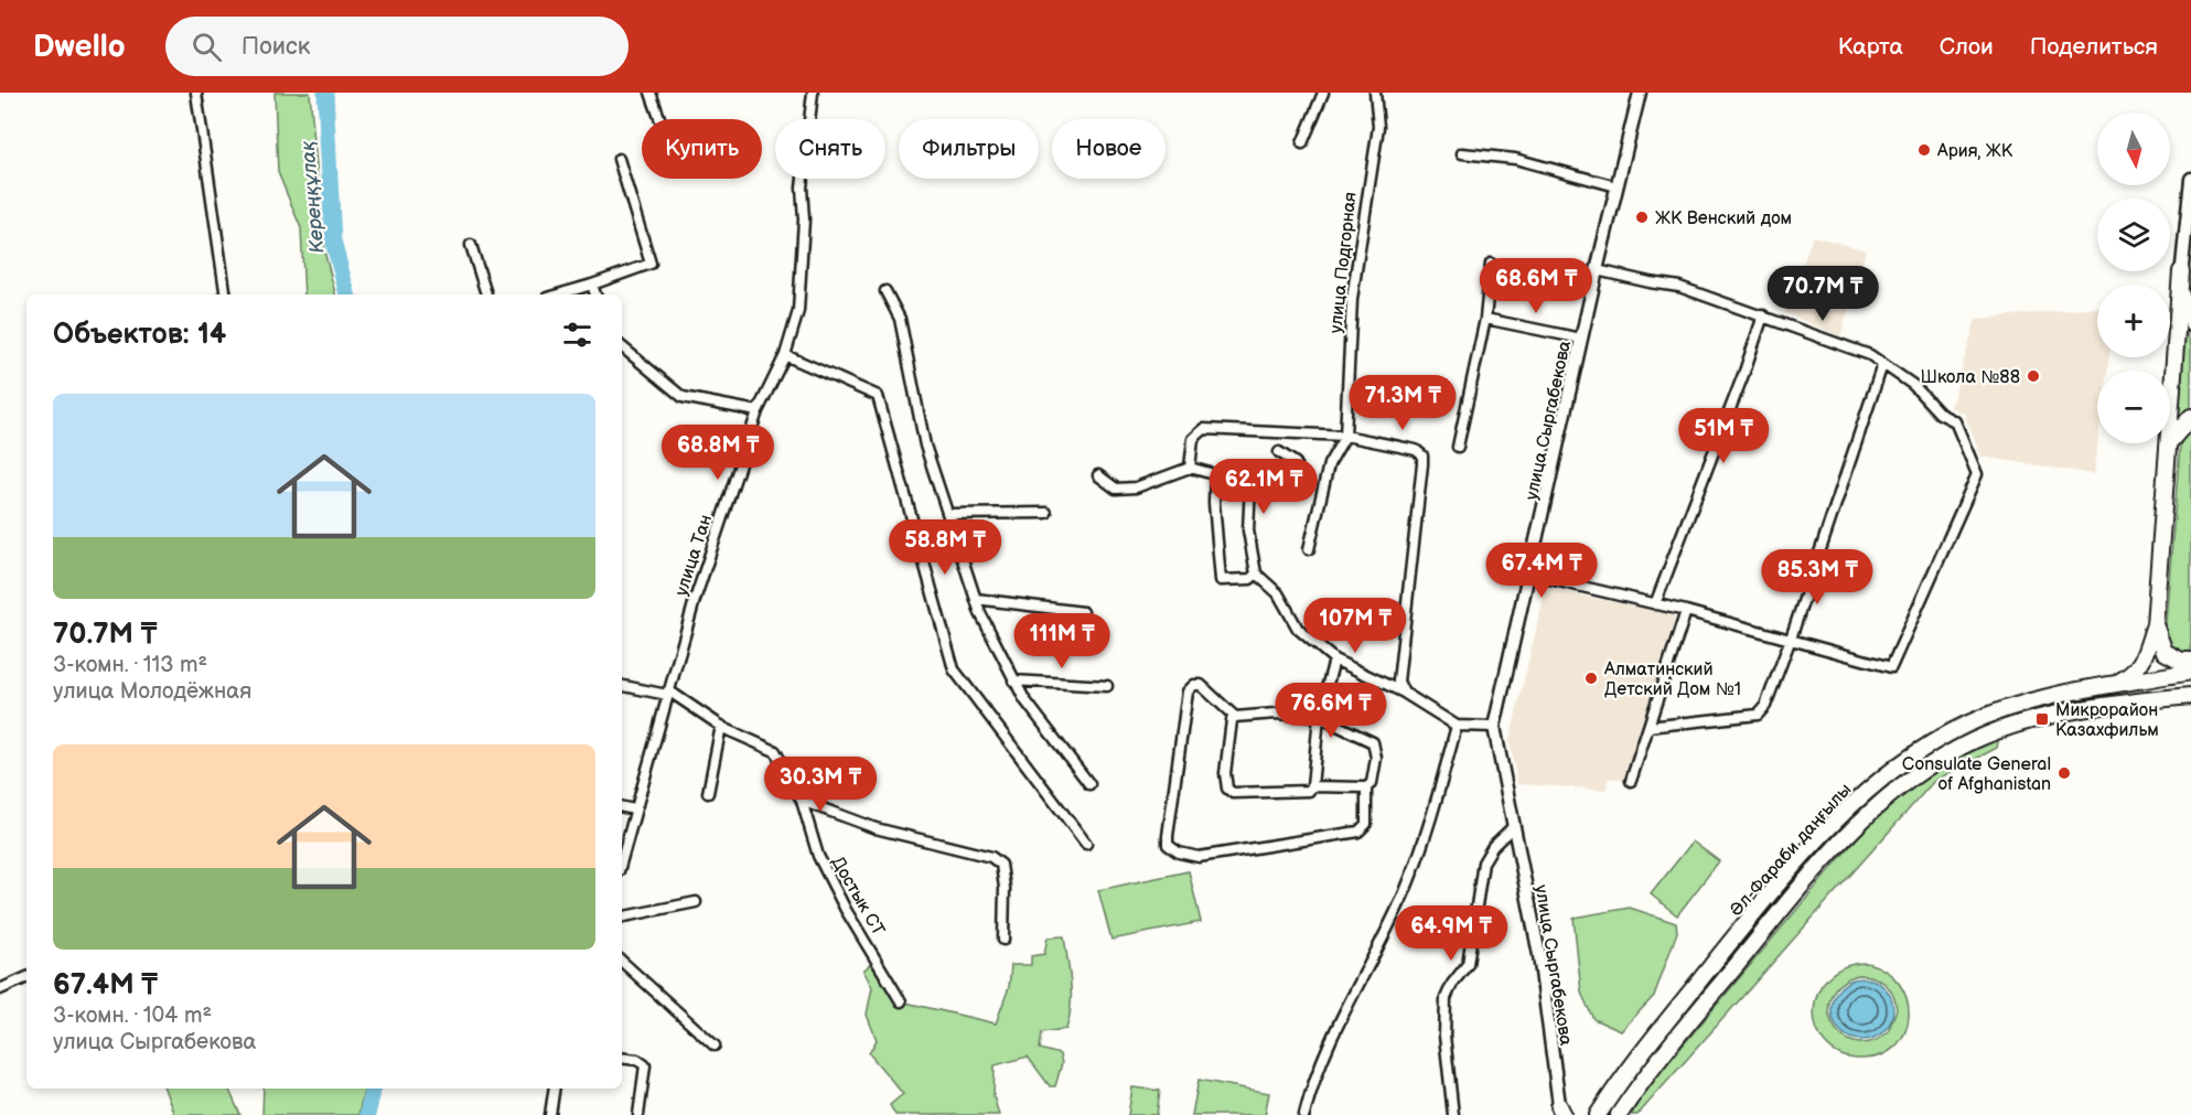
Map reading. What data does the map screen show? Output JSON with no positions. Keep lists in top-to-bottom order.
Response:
{
  "streets": {
    "main road": ["Әл-Фараби даңғылы"],
    "street": [
      "улица Подгорная",
      "улица Сыргабекова",
      "улица Тан",
      "Достык СТ"
    ]
  },
  "crossings": [
    ["улица Тан", "Достык СТ"]
  ],
  "water": ["Кереңқұлақ"],
  "places": {
    "other": [
      "Ария, ЖК",
      "ЖК Венский дом",
      "Школа №88",
      "Алматинский Детский Дом №1",
      "Consulate General of Afghanistan"
    ],
    "transit": ["Микрорайон Казахфильм"]
  },
  "north": "bottom",
  "page": {
    "header": "Dwello",
    "search": "Поиск",
    "nav": ["Карта", "Слои", "Поделиться"],
    "map_buttons": ["+", "−"],
    "chip": [
      "Купить",
      "Снять",
      "Фильтры",
      "Новое"
    ],
    "price": [
      "68.6M ₸",
      "70.7M ₸",
      "71.3M ₸",
      "51M ₸",
      "68.8M ₸",
      "62.1M ₸",
      "58.8M ₸",
      "67.4M ₸",
      "85.3M ₸",
      "107M ₸",
      "111M ₸",
      "76.6M ₸",
      "30.3M ₸",
      "64.9M ₸"
    ],
    "heading": "Объектов: 14",
    "list": [
      {
        "name": "70.7M ₸",
        "note": "3-комн. · 113 m² · улица Молодёжная"
      },
      {
        "name": "67.4M ₸",
        "note": "3-комн. · 104 m² · улица Сыргабекова"
      }
    ]
  }
}
